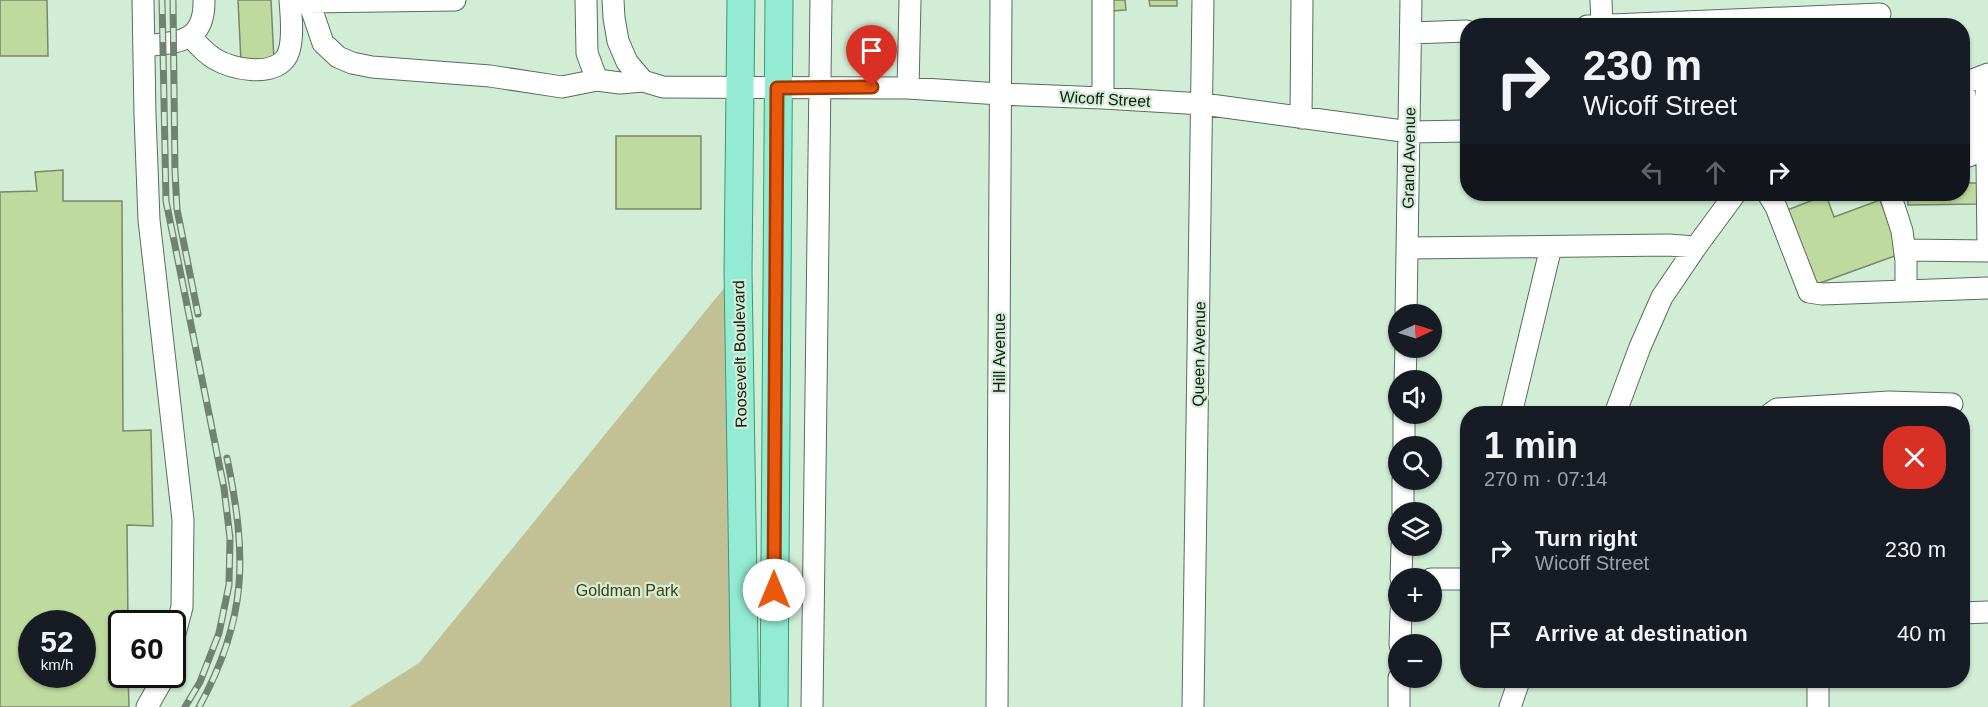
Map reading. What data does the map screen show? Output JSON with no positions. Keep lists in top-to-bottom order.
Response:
{
  "streets": {
    "main road": ["Roosevelt Boulevard"],
    "street": [
      "Wicoff Street",
      "Grand Avenue",
      "Hill Avenue",
      "Queen Avenue"
    ]
  },
  "crossings": [
    ["Wicoff Street", "Grand Avenue"],
    ["Wicoff Street", "Hill Avenue"],
    ["Wicoff Street", "Roosevelt Boulevard"],
    ["Wicoff Street", "Queen Avenue"]
  ],
  "parks": ["Goldman Park"],
  "north": "right",
  "page": {
    "turn": ["230 m", "Wicoff Street"],
    "map_buttons": ["+", "−"],
    "heading": ["1 min", "270 m · 07:14"],
    "list": [
      {
        "name": "Turn right",
        "note": "Wicoff Street",
        "value": "230 m"
      },
      {
        "name": "Arrive at destination",
        "value": "40 m"
      }
    ],
    "speed": "52 km/h",
    "limit": "60"
  }
}
